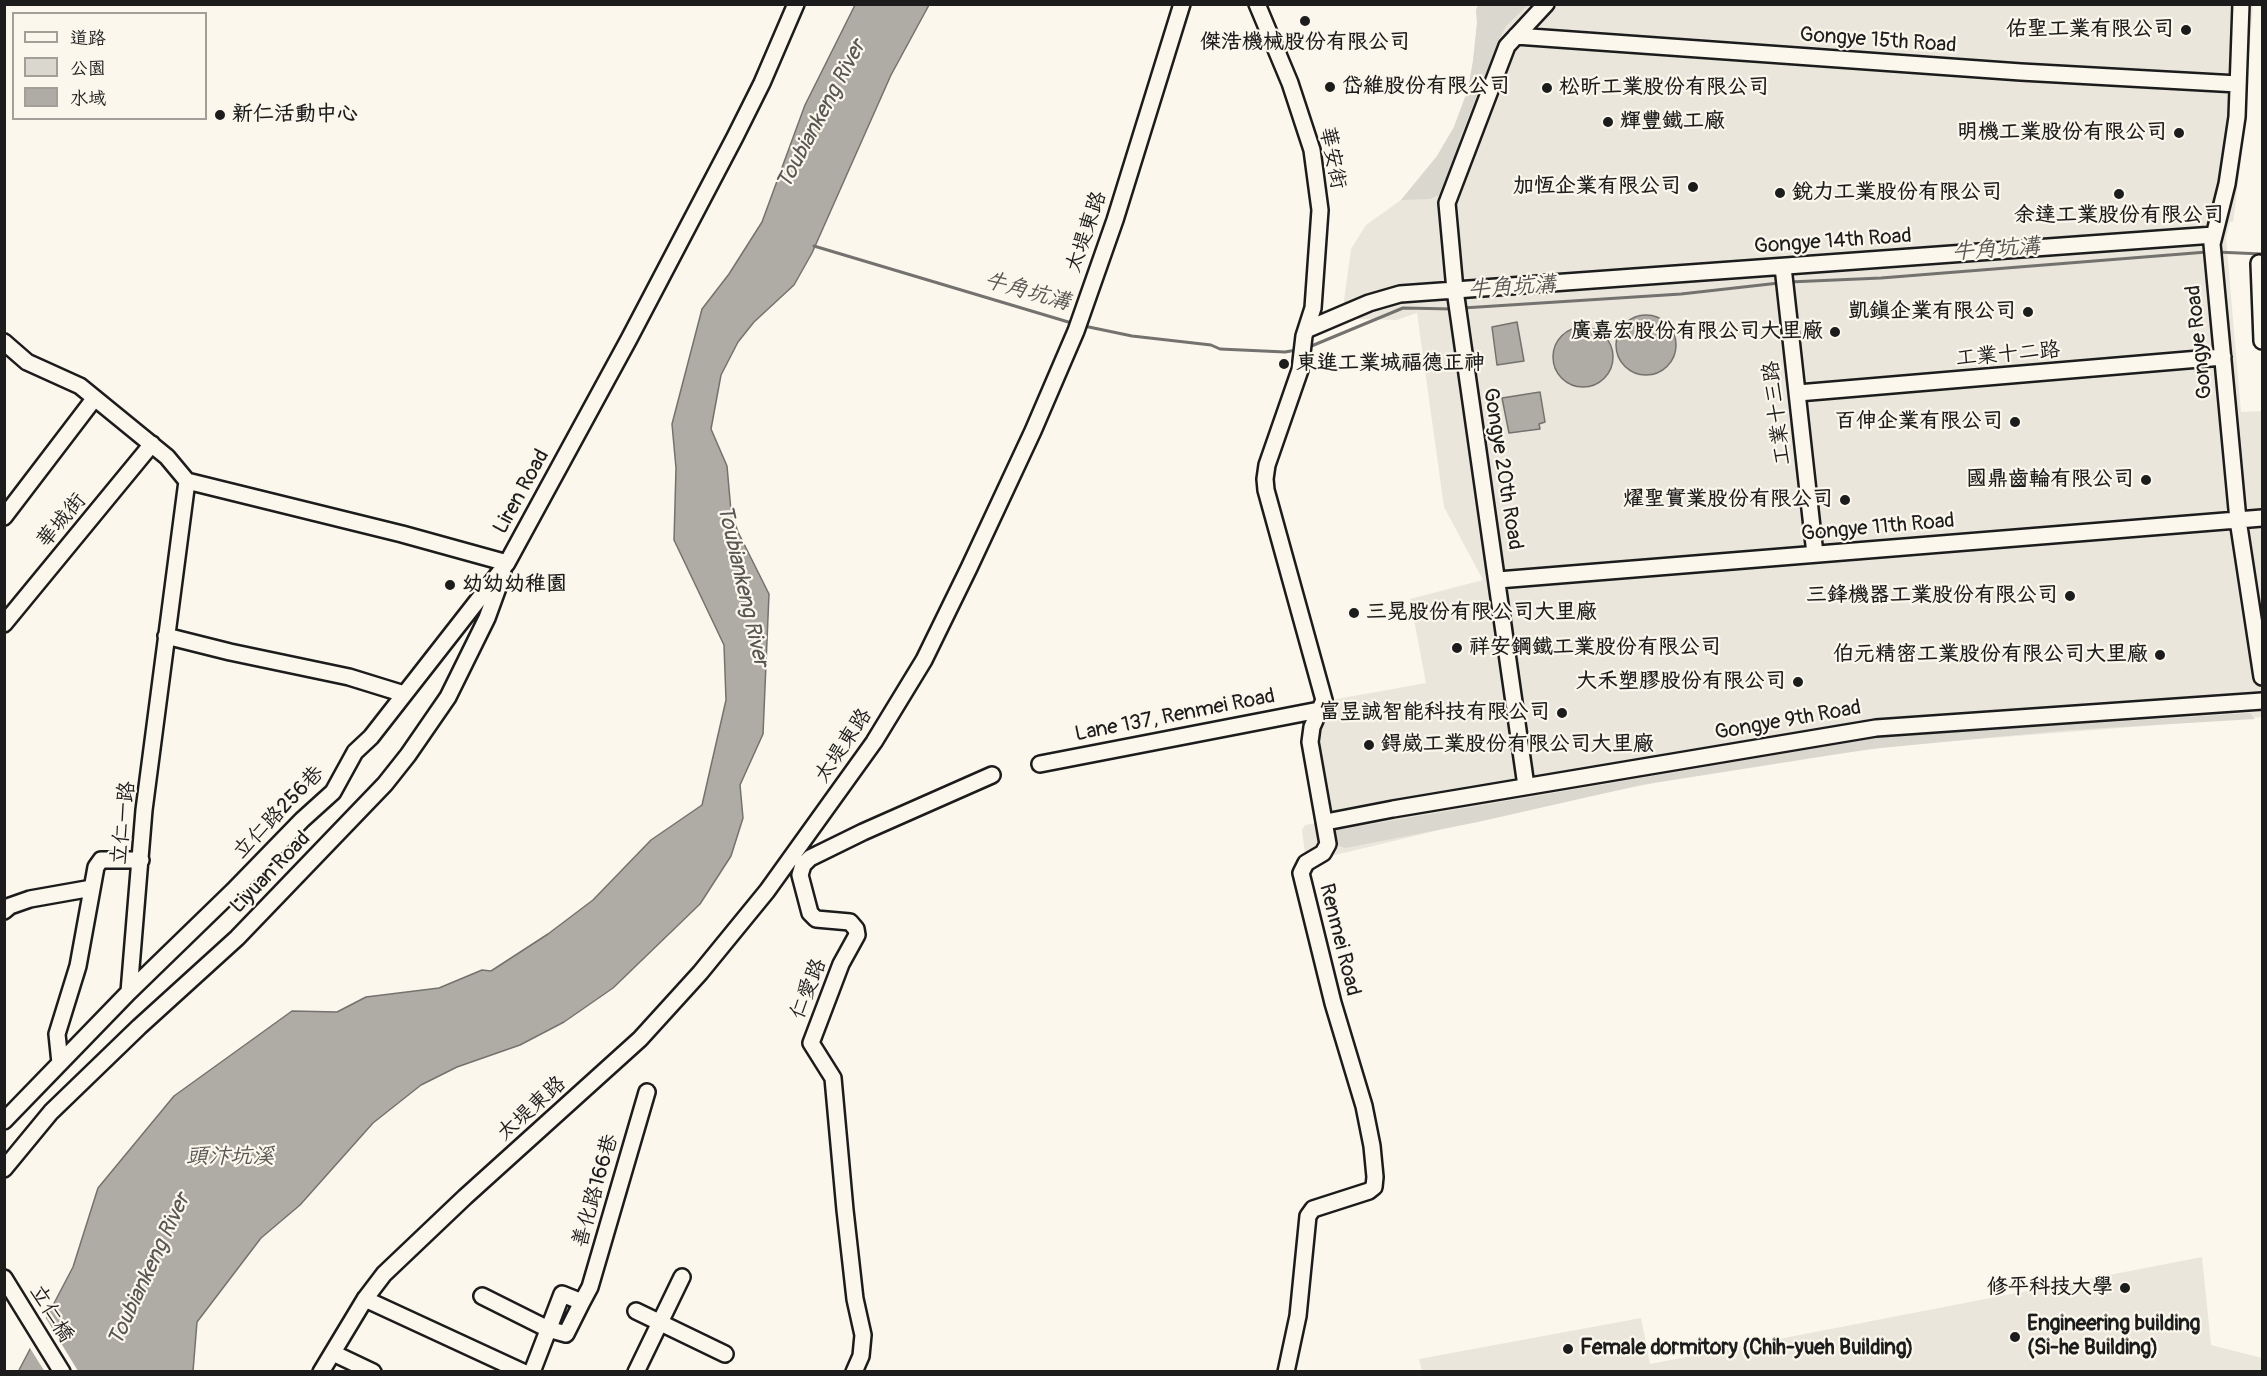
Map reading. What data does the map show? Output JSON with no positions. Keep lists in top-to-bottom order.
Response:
{
  "streets": {
    "street": [
      "Gongye 15th Road",
      "華安街",
      "太堤東路",
      "Gongye 14th Road",
      "Gongye Road",
      "工業十二路",
      "工業十三路",
      "Gongye 20th Road",
      "Liren Road",
      "華城街",
      "Gongye 11th Road",
      "Lane 137, Renmei Road",
      "Gongye 9th Road",
      "立仁路256巷",
      "立仁一路",
      "Liyuan Road",
      "Renmei Road",
      "仁愛路",
      "善化路166巷",
      "立仁橋"
    ]
  },
  "crossings": [
    ["Gongye 15th Road", "Gongye Road"],
    ["Gongye 15th Road", "Gongye 20th Road"],
    ["華安街", "Gongye 14th Road"],
    ["華安街", "Renmei Road"],
    ["Gongye 14th Road", "Gongye Road"],
    ["Gongye 14th Road", "工業十三路"],
    ["Gongye 14th Road", "Gongye 20th Road"],
    ["Gongye Road", "工業十二路"],
    ["Gongye Road", "Gongye 11th Road"],
    ["工業十二路", "工業十三路"],
    ["工業十三路", "Gongye 11th Road"],
    ["Gongye 20th Road", "Gongye 11th Road"],
    ["Gongye 20th Road", "Gongye 9th Road"],
    ["Liren Road", "立仁路256巷"],
    ["Liren Road", "立仁一路"],
    ["Liren Road", "Liyuan Road"],
    ["Lane 137, Renmei Road", "Renmei Road"],
    ["Gongye 9th Road", "Renmei Road"],
    ["立仁路256巷", "立仁一路"],
    ["立仁路256巷", "Liyuan Road"]
  ],
  "water": ["Toubiankeng River", "牛角坑溝", "頭汴坑溪"],
  "places": [
    "傑浩機械股份有限公司",
    "佑聖工業有限公司",
    "岱維股份有限公司",
    "松昕工業股份有限公司",
    "新仁活動中心",
    "輝豐鐵工廠",
    "明機工業股份有限公司",
    "加恆企業有限公司",
    "銳力工業股份有限公司",
    "余達工業股份有限公司",
    "凱鎮企業有限公司",
    "廣嘉宏股份有限公司大里廠",
    "東進工業城福德正神",
    "百伸企業有限公司",
    "國鼎齒輪有限公司",
    "燿聖實業股份有限公司",
    "幼幼幼稚園",
    "三鋒機器工業股份有限公司",
    "三晃股份有限公司大里廠",
    "祥安鋼鐵工業股份有限公司",
    "伯元精密工業股份有限公司大里廠",
    "大禾塑膠股份有限公司",
    "富昱誠智能科技有限公司",
    "鍀崴工業股份有限公司大里廠",
    "修平科技大學",
    "Engineering building (Si-he Building)",
    "Female dormitory (Chih-yueh Building)"
  ],
  "legend": ["道路", "公園", "水域"]
}
